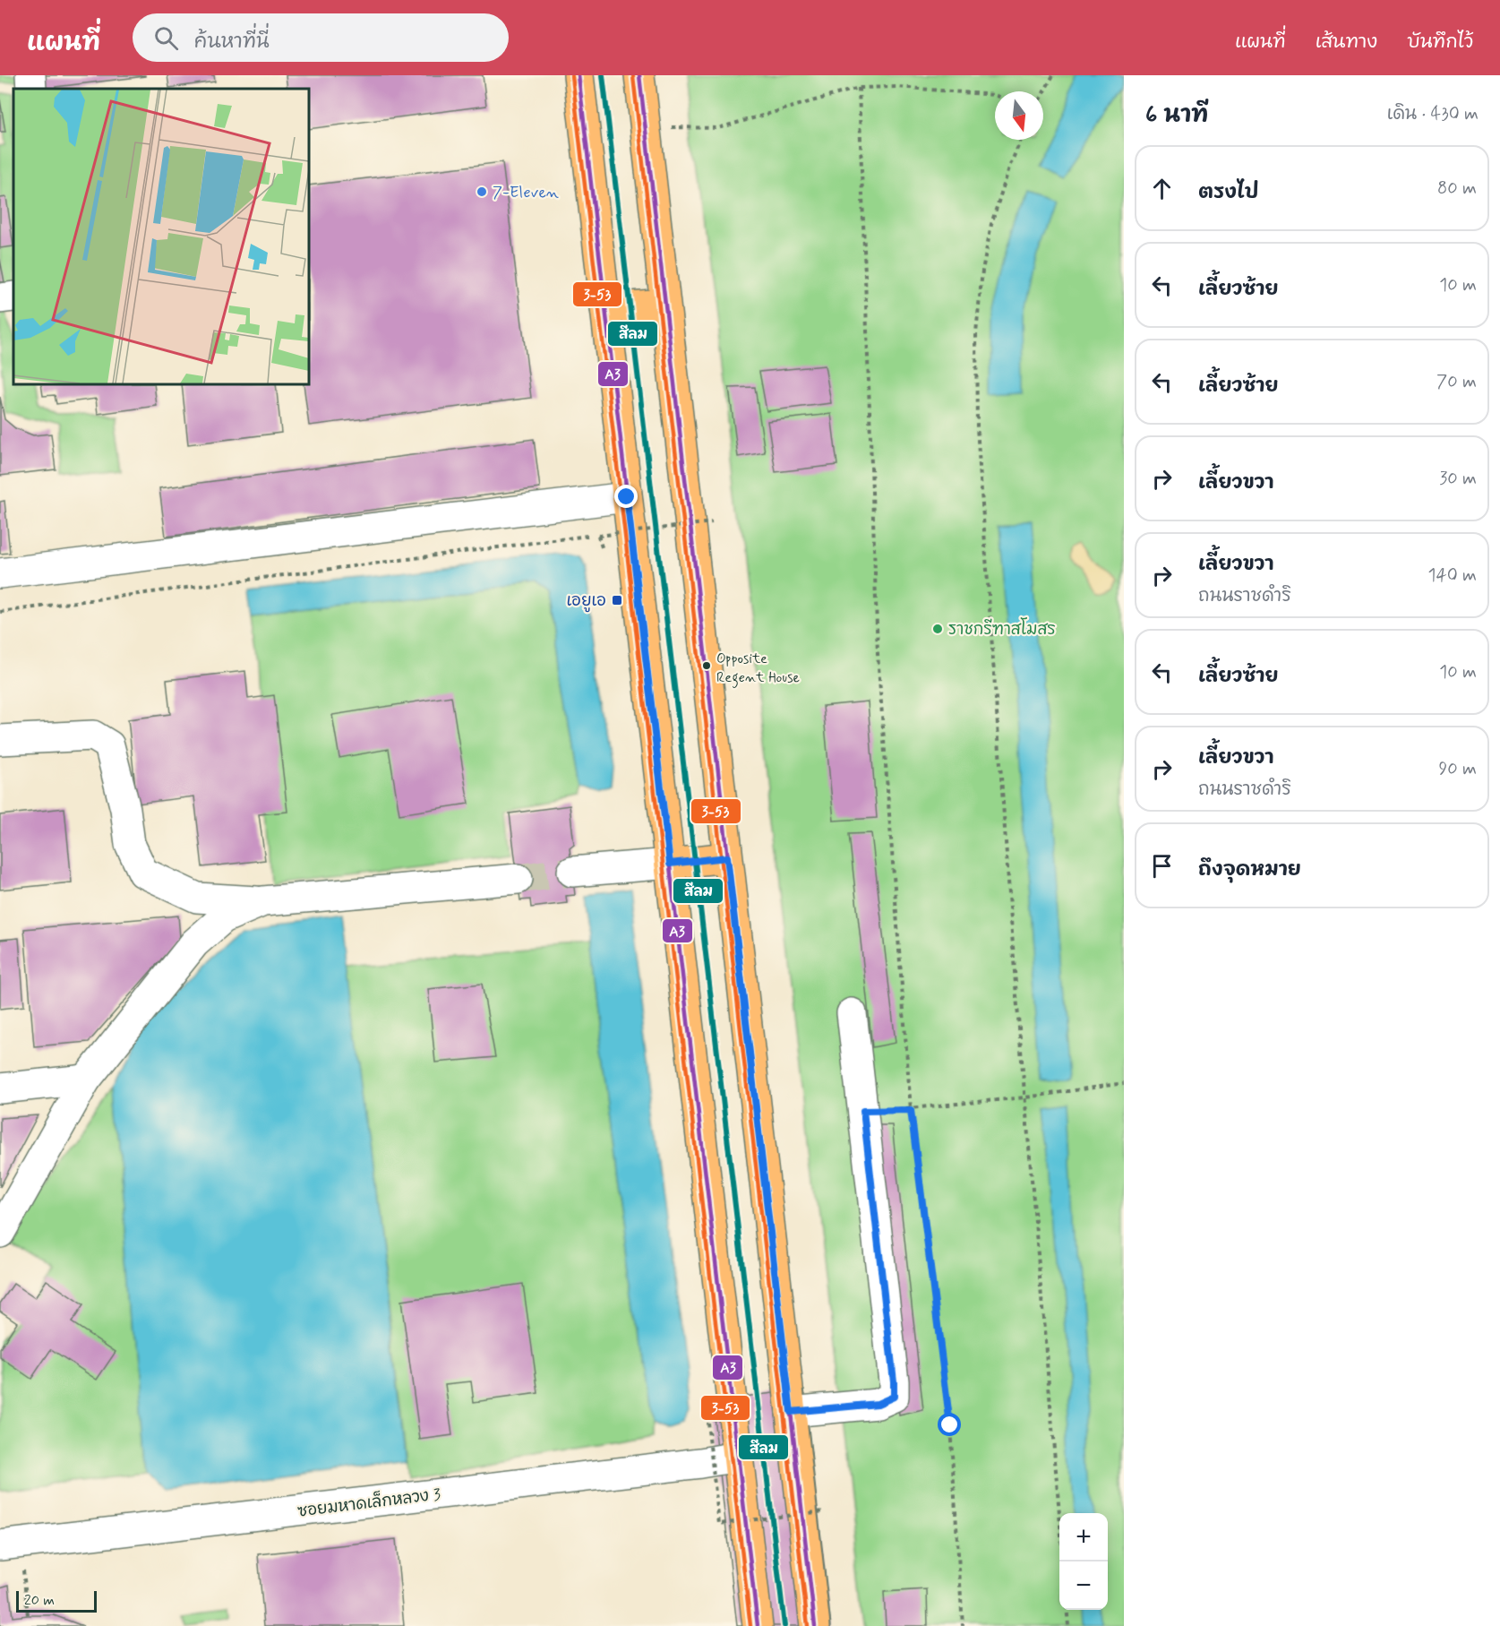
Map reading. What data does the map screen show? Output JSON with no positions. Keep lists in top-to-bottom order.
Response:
{
  "streets": {
    "street": ["ซอยมหาดเล็กหลวง 3"]
  },
  "places": {
    "other": ["7-Eleven", "ราชกรีฑาสโมสร", "Opposite Regent House"],
    "transit": ["เอยูเอ"]
  },
  "lines": ["transit line สีลม", "transit line A3", "transit line 3-53"],
  "scale_bar": "20 m",
  "north": "bottom",
  "page": {
    "header": "แผนที่",
    "search": "ค้นหาที่นี่",
    "nav": ["แผนที่", "เส้นทาง", "บันทึกไว้"],
    "heading": ["6 นาที", "เดิน · 430 m"],
    "list": [
      ["ตรงไป", "80 m"],
      ["เลี้ยวซ้าย", "10 m"],
      ["เลี้ยวซ้าย", "70 m"],
      ["เลี้ยวขวา", "30 m"],
      ["เลี้ยวขวา", "ถนนราชดำริ", "140 m"],
      ["เลี้ยวซ้าย", "10 m"],
      ["เลี้ยวขวา", "ถนนราชดำริ", "90 m"],
      "ถึงจุดหมาย"
    ],
    "map_buttons": ["+", "−"],
    "scale": "20 m"
  }
}
